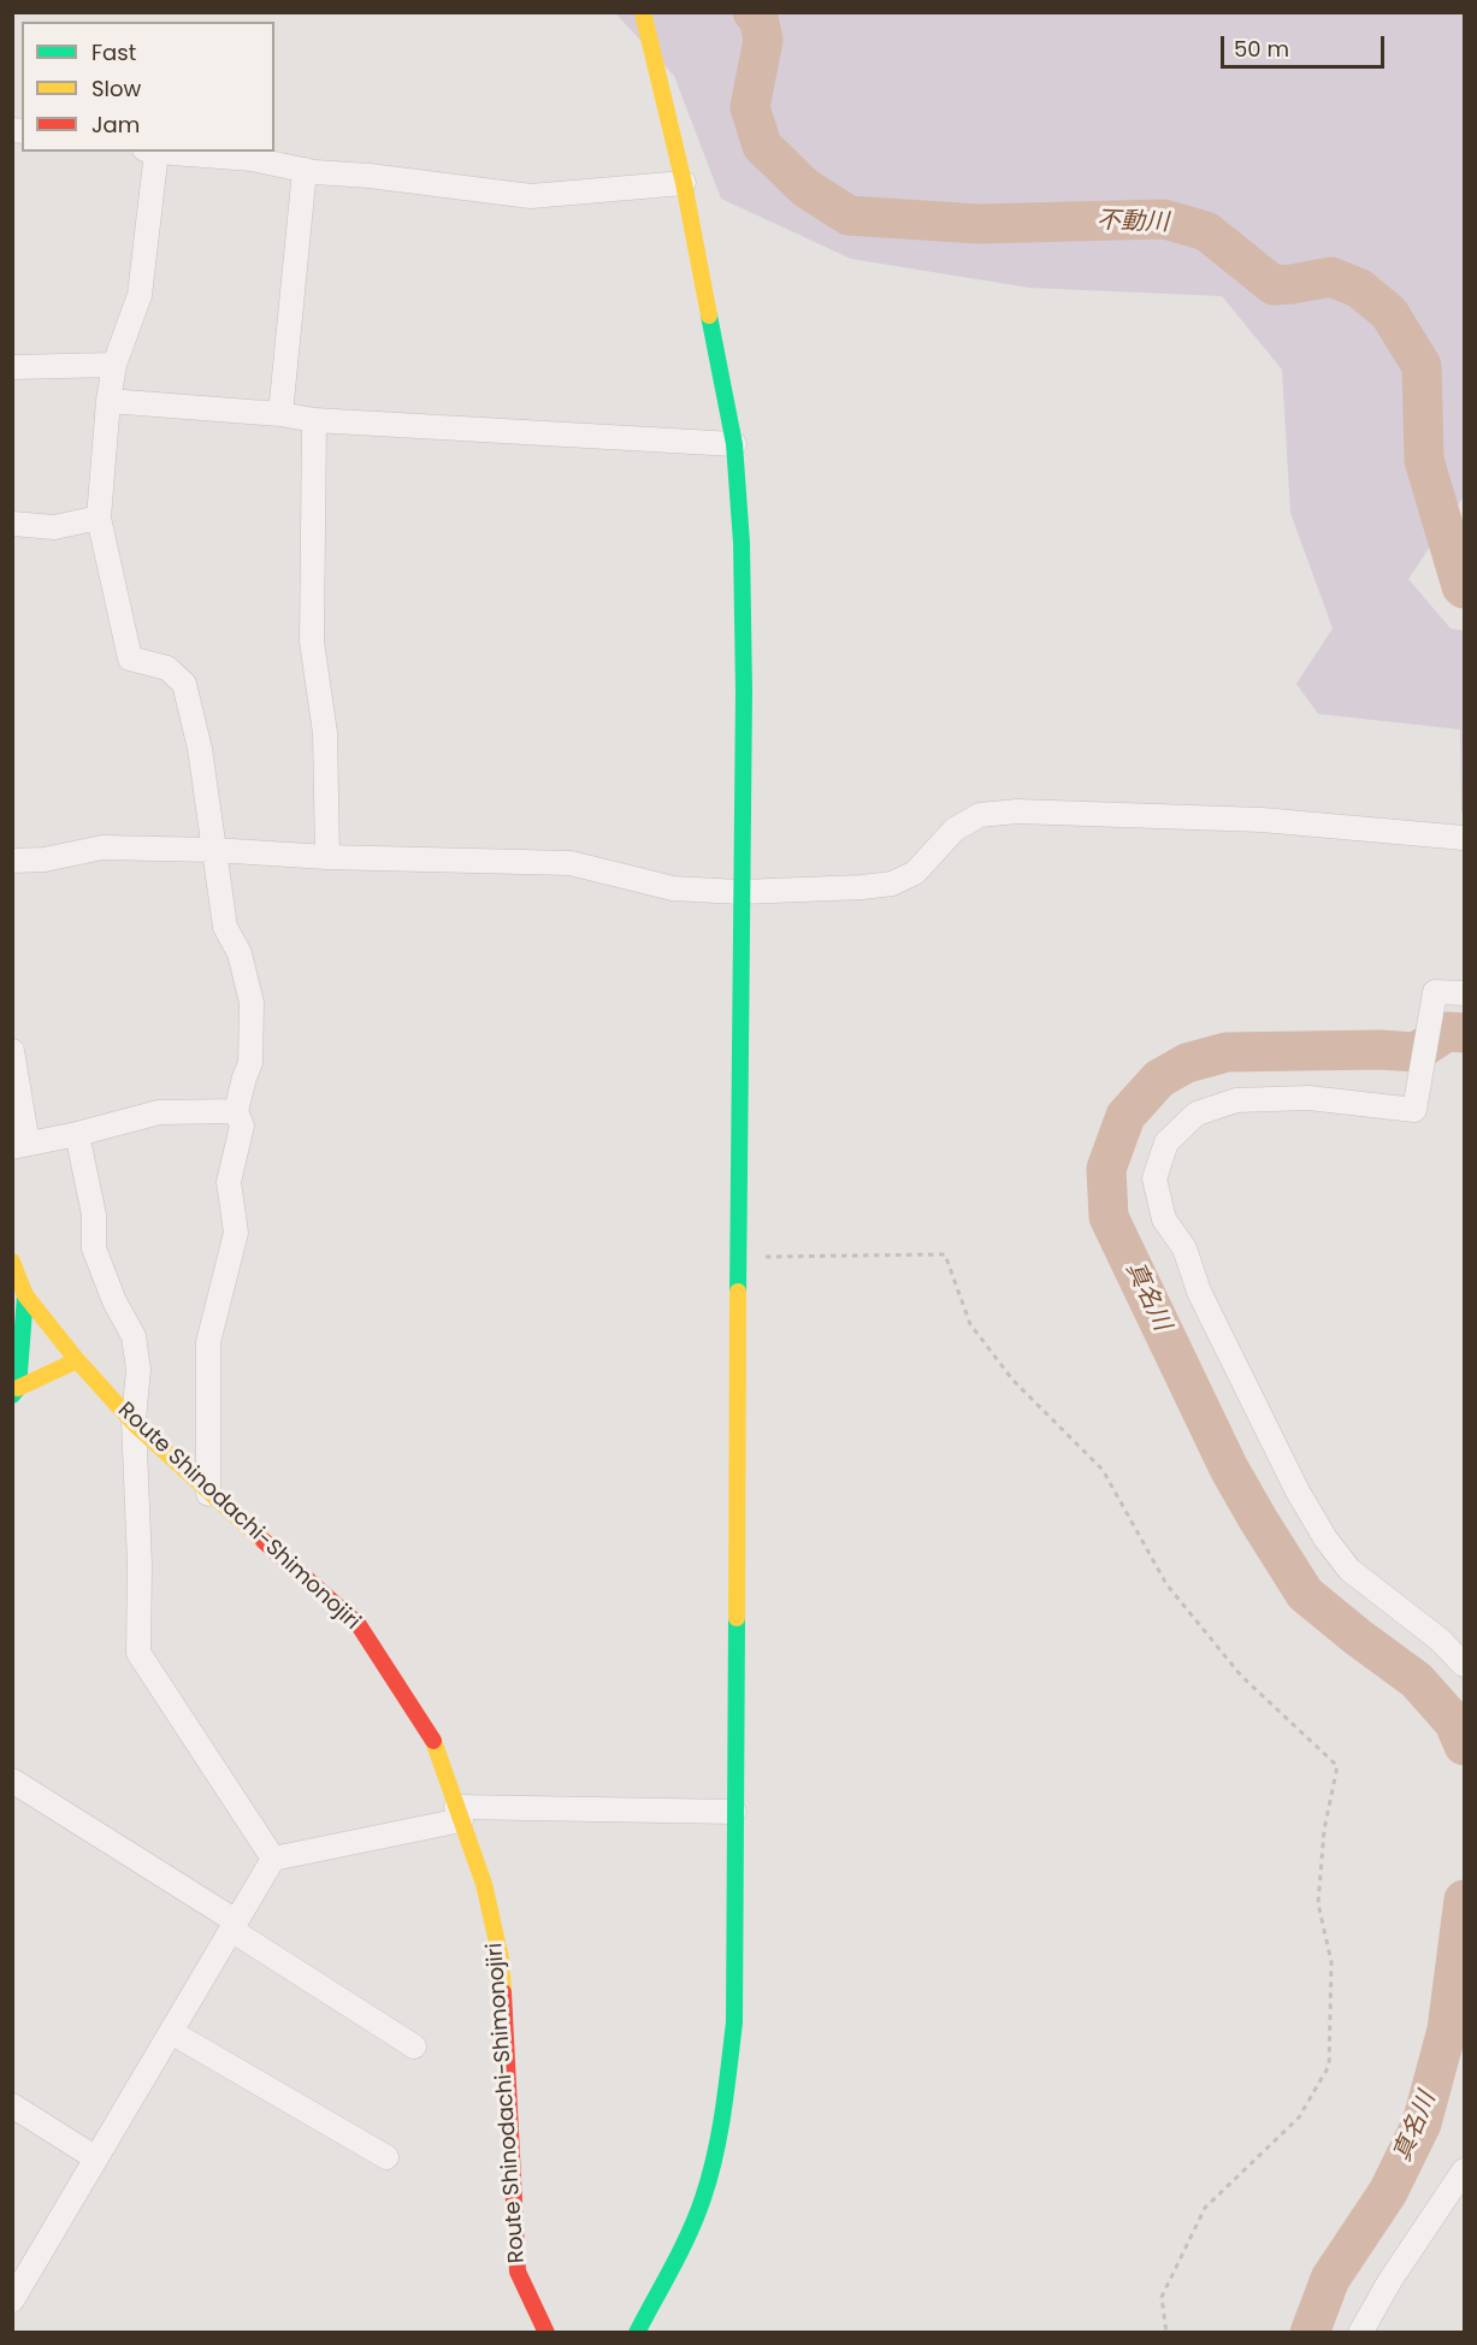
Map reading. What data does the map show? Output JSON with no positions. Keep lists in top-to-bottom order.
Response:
{
  "streets": {
    "street": ["Route Shinodachi-Shimonojiri"]
  },
  "water": ["不動川", "真名川"],
  "legend": ["Fast", "Slow", "Jam"],
  "scale_bar": "50 m"
}
